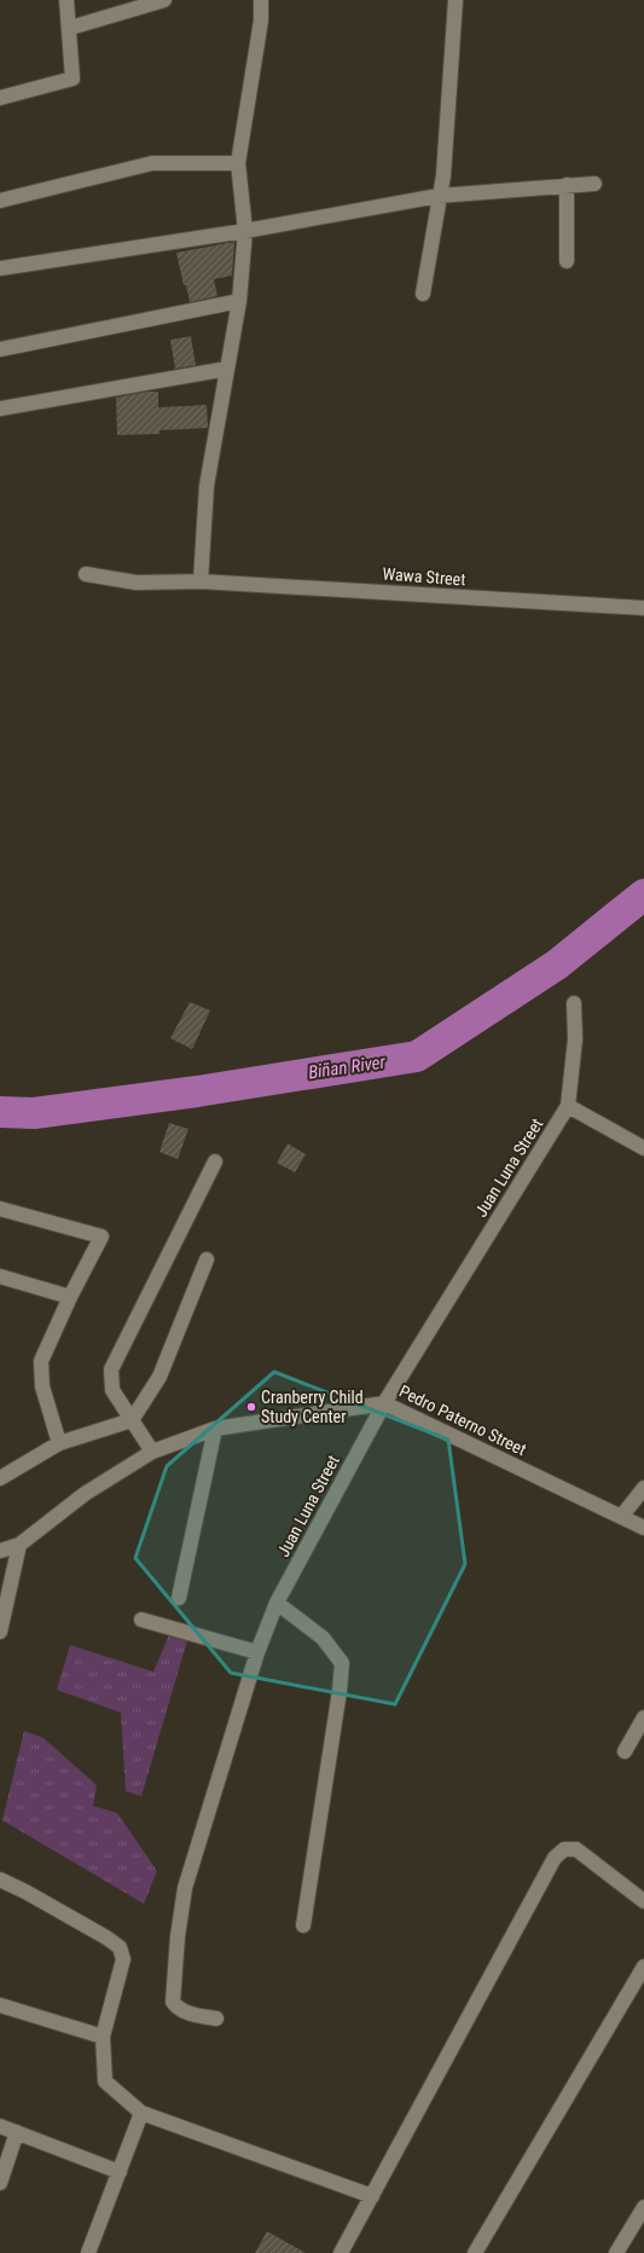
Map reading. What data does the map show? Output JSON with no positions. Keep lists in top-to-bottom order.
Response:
{
  "streets": {
    "street": ["Wawa Street", "Juan Luna Street", "Pedro Paterno Street"]
  },
  "crossings": [
    ["Juan Luna Street", "Pedro Paterno Street"]
  ],
  "water": ["Biñan River"],
  "places": ["Cranberry Child Study Center"]
}
